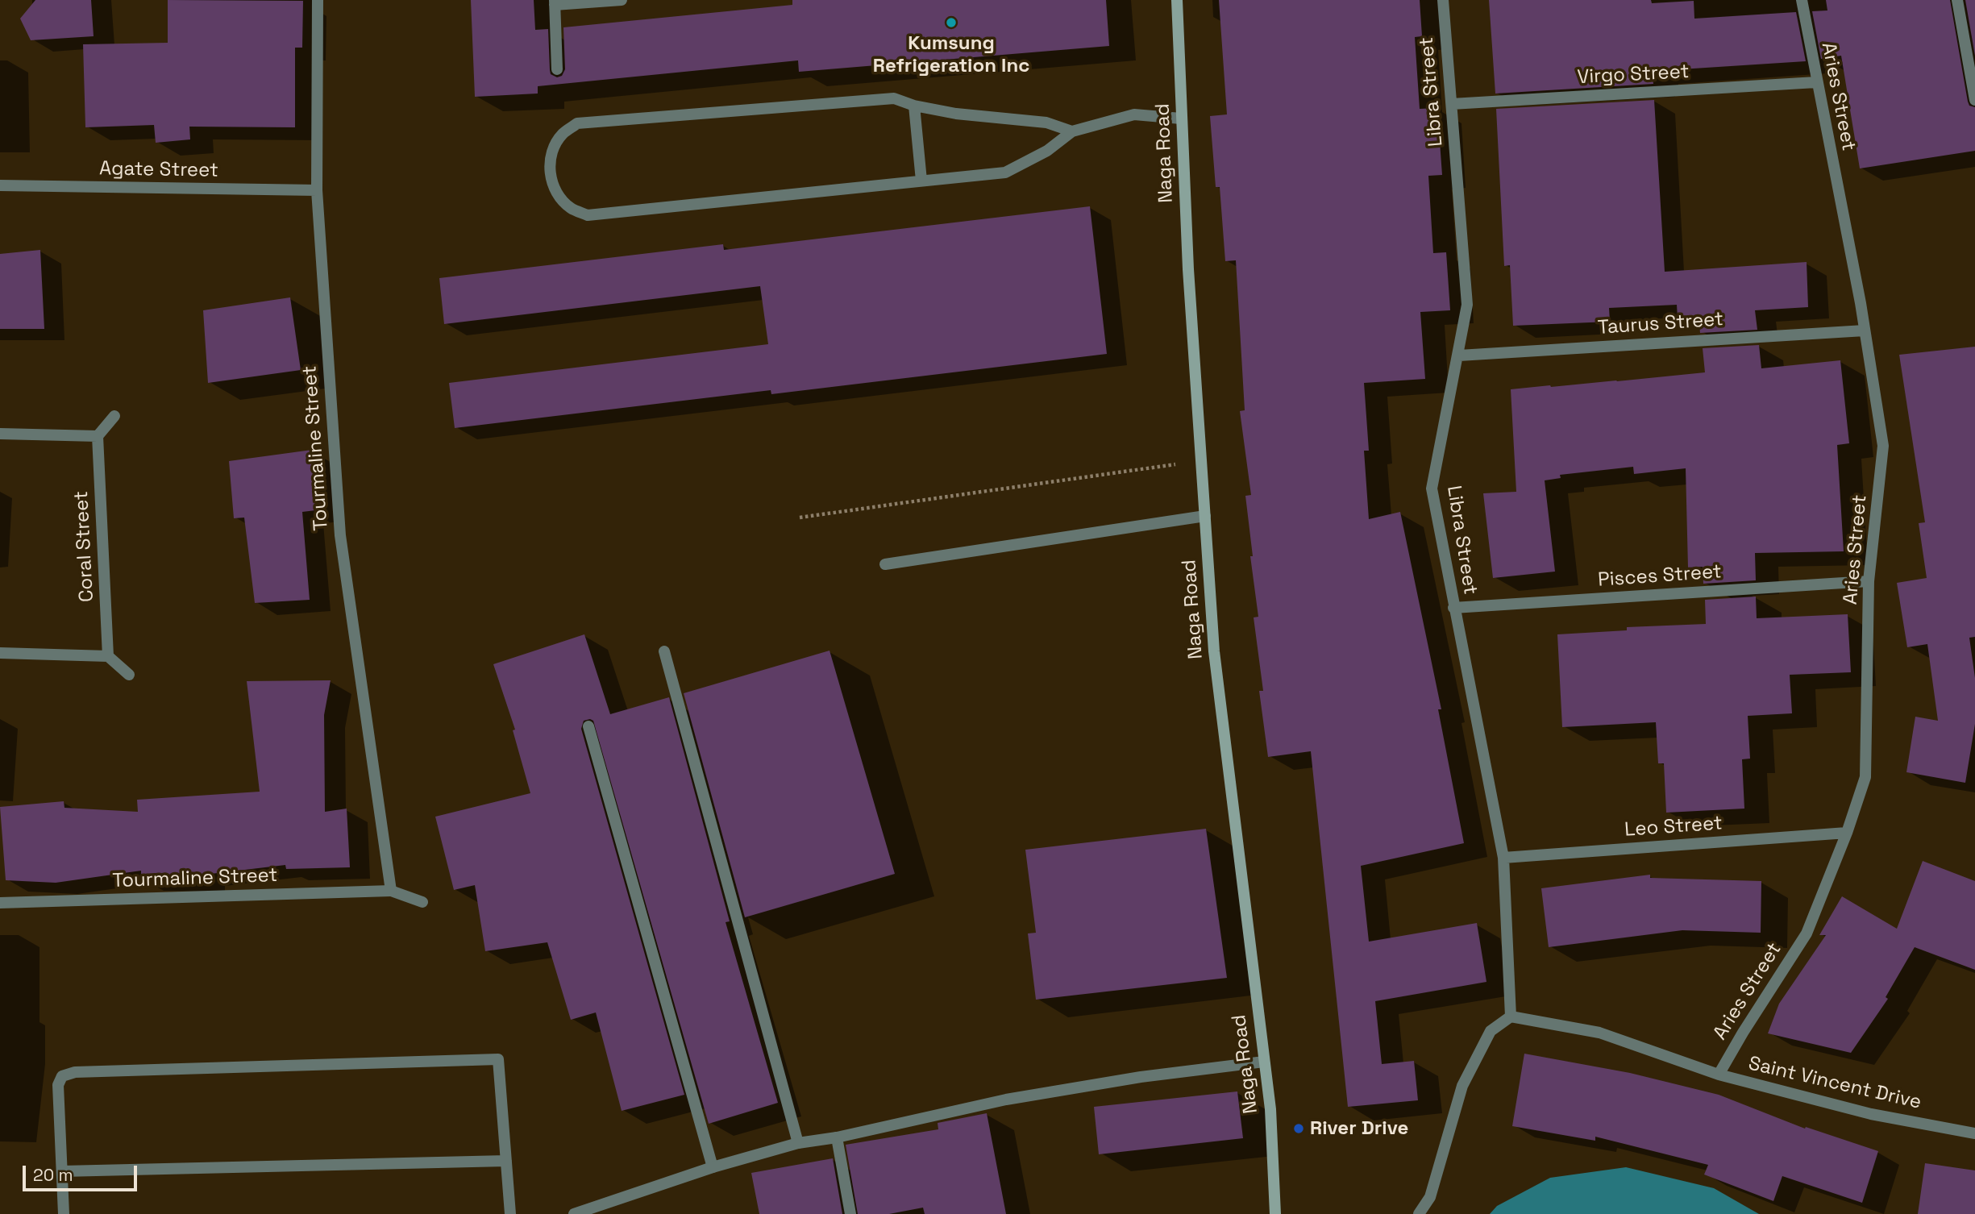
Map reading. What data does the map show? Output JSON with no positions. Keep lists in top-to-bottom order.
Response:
{
  "streets": {
    "main road": ["Naga Road"],
    "street": [
      "Virgo Street",
      "Libra Street",
      "Aries Street",
      "Agate Street",
      "Taurus Street",
      "Tourmaline Street",
      "Coral Street",
      "Pisces Street",
      "Leo Street",
      "Saint Vincent Drive"
    ]
  },
  "crossings": [
    ["Virgo Street", "Libra Street"],
    ["Virgo Street", "Aries Street"],
    ["Libra Street", "Taurus Street"],
    ["Libra Street", "Pisces Street"],
    ["Libra Street", "Leo Street"],
    ["Libra Street", "Saint Vincent Drive"],
    ["Aries Street", "Taurus Street"],
    ["Aries Street", "Pisces Street"],
    ["Aries Street", "Leo Street"],
    ["Aries Street", "Saint Vincent Drive"],
    ["Agate Street", "Tourmaline Street"]
  ],
  "places": ["Kumsung Refrigeration Inc", "River Drive"],
  "scale_bar": "20 m"
}
